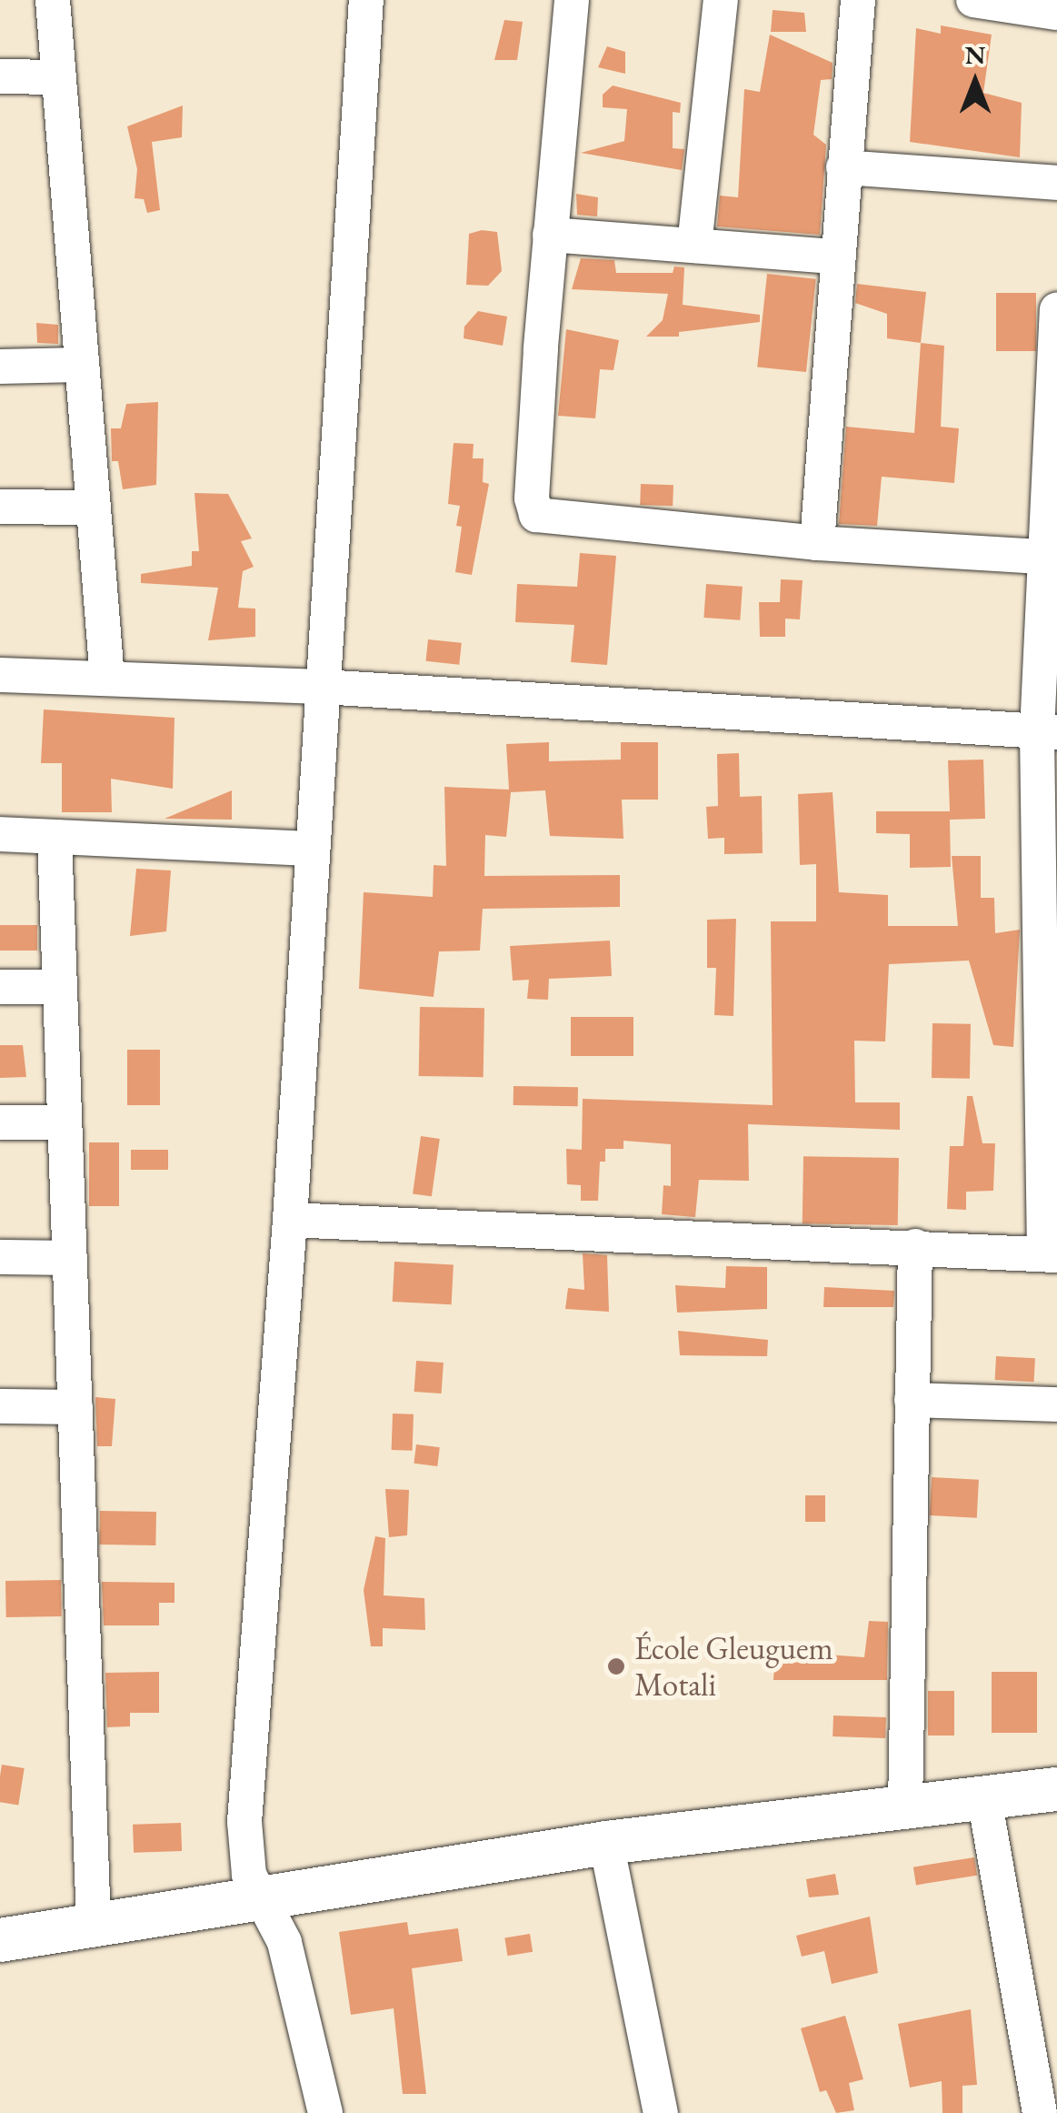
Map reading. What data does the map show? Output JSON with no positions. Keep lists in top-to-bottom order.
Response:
{
  "places": ["École Gleuguem Motali"],
  "north": "top"
}
